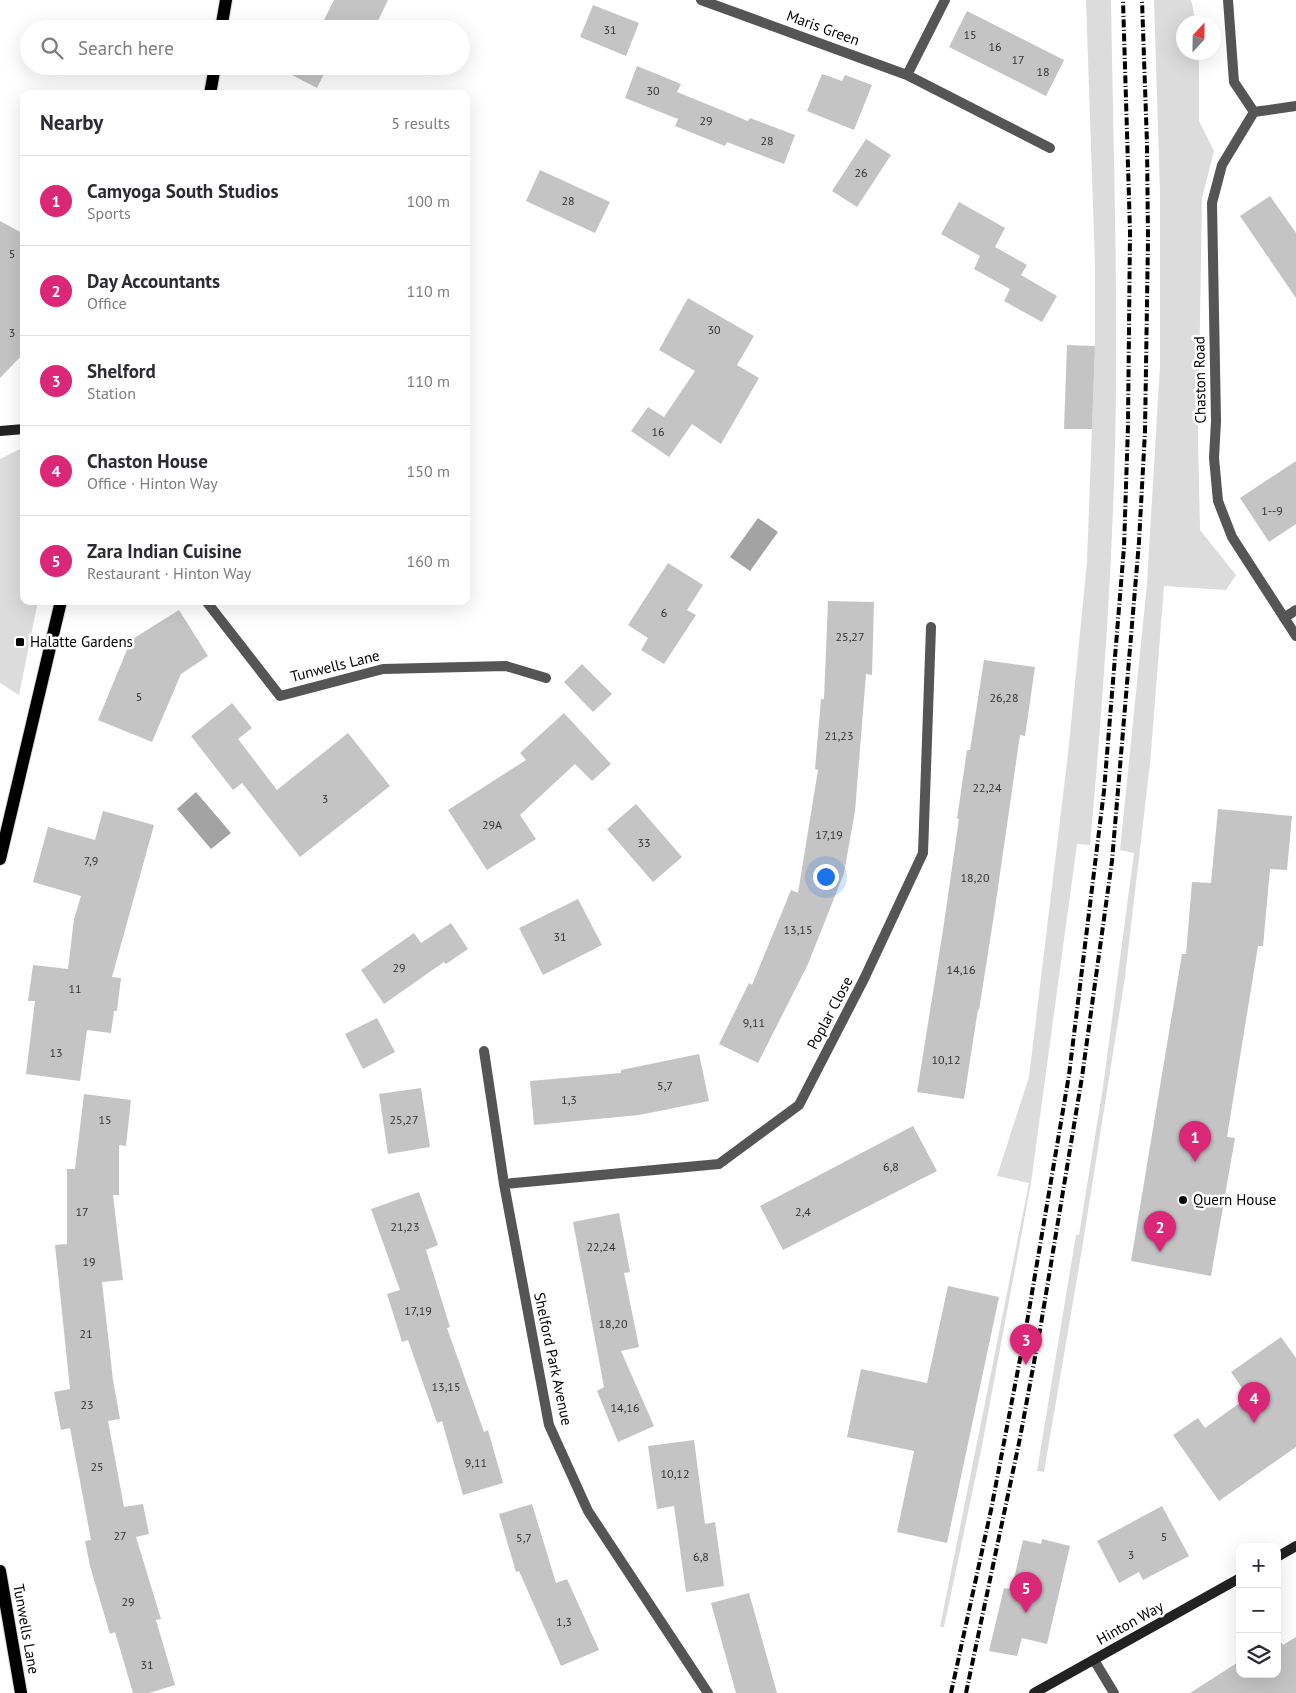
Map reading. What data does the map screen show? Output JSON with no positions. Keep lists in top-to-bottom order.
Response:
{
  "streets": {
    "main road": ["Tunwells Lane"],
    "street": [
      "Maris Green",
      "Chaston Road",
      "Poplar Close",
      "Shelford Park Avenue",
      "Hinton Way"
    ]
  },
  "crossings": [
    ["Poplar Close", "Shelford Park Avenue"]
  ],
  "places": {
    "transit": ["Halatte Gardens"],
    "other": ["Quern House"]
  },
  "house_numbers": [
    "31",
    "15",
    "16",
    "17",
    "18",
    "30",
    "29",
    "28",
    "26",
    "28",
    "5",
    "30",
    "3",
    "16",
    "1--9",
    "6",
    "25,27",
    "5",
    "26,28",
    "21,23",
    "22,24",
    "3",
    "29A",
    "17,19",
    "33",
    "7,9",
    "18,20",
    "13,15",
    "31",
    "29",
    "14,16",
    "11",
    "9,11",
    "13",
    "10,12",
    "5,7",
    "1,3",
    "15",
    "25,27",
    "6,8",
    "17",
    "2,4",
    "21,23",
    "22,24",
    "19",
    "17,19",
    "18,20",
    "21",
    "13,15",
    "23",
    "14,16",
    "9,11",
    "25",
    "10,12",
    "27",
    "5",
    "5,7",
    "3",
    "6,8",
    "29",
    "1,3",
    "31"
  ],
  "north": "top",
  "page": {
    "search": "Search here",
    "heading": ["Nearby", "5 results"],
    "list": [
      {
        "mark": "1",
        "name": "Camyoga South Studios",
        "note": "Sports",
        "value": "100 m"
      },
      {
        "mark": "2",
        "name": "Day Accountants",
        "note": "Office",
        "value": "110 m"
      },
      {
        "mark": "3",
        "name": "Shelford",
        "note": "Station",
        "value": "110 m"
      },
      {
        "mark": "4",
        "name": "Chaston House",
        "note": "Office · Hinton Way",
        "value": "150 m"
      },
      {
        "mark": "5",
        "name": "Zara Indian Cuisine",
        "note": "Restaurant · Hinton Way",
        "value": "160 m"
      }
    ],
    "pins": [
      "1",
      "2",
      "3",
      "4",
      "5"
    ],
    "map_buttons": ["+", "−"]
  }
}
